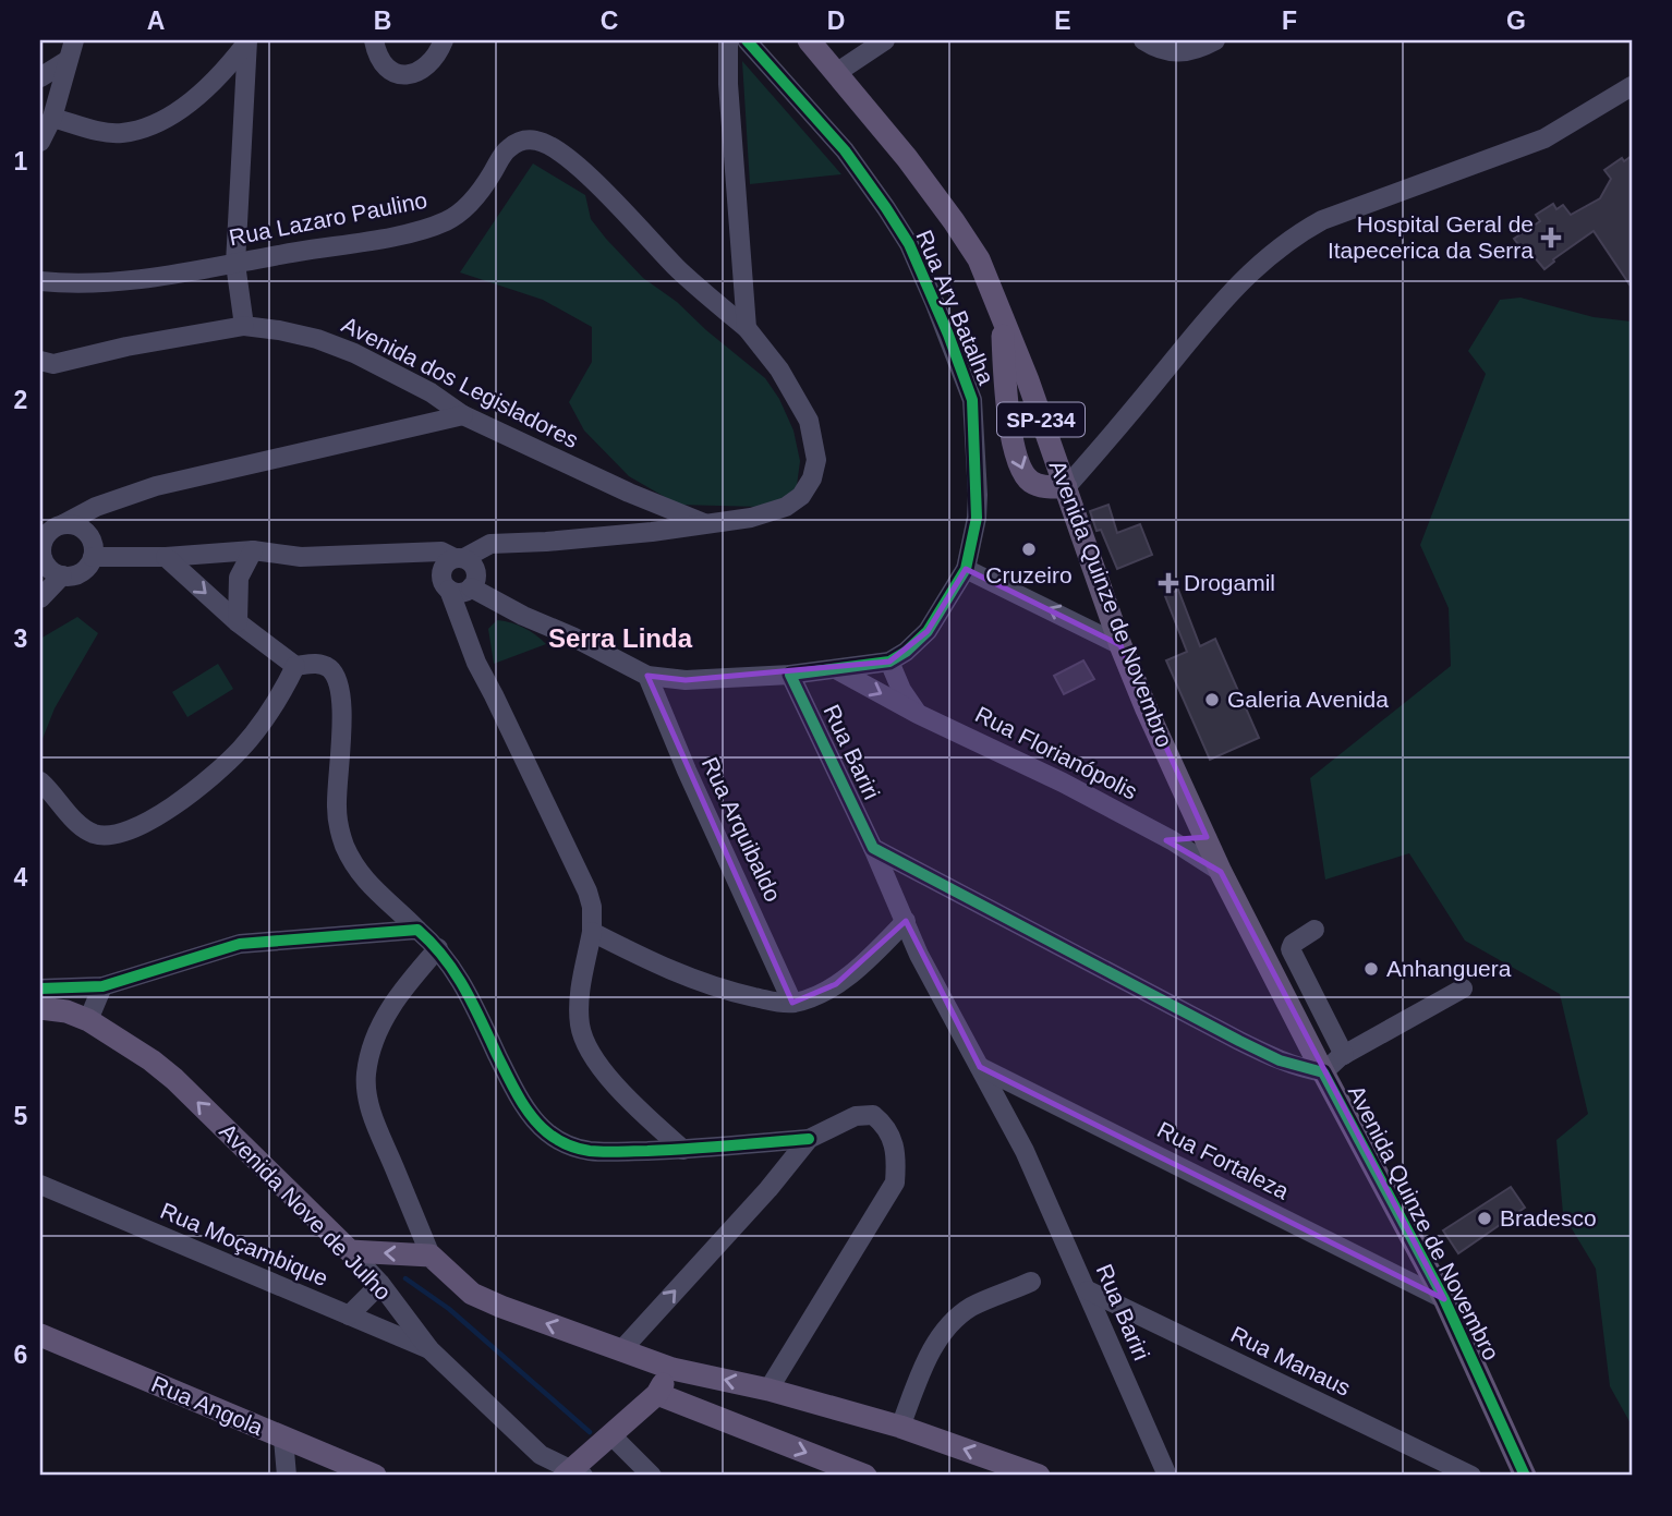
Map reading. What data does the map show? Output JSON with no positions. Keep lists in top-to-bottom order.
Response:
{
  "streets": {
    "main road": [
      "SP-234",
      "Avenida Quinze de Novembro",
      "Avenida Nove de Julho",
      "Rua Angola"
    ],
    "street": [
      "Rua Lazaro Paulino",
      "Rua Ary Batalha",
      "Avenida dos Legisladores",
      "Rua Bariri",
      "Rua Florianópolis",
      "Rua Arquibaldo",
      "Rua Fortaleza",
      "Rua Moçambique",
      "Rua Manaus"
    ]
  },
  "crossings": [
    ["Avenida Quinze de Novembro", "Rua Florianópolis"],
    ["Avenida Quinze de Novembro", "Rua Fortaleza"],
    ["Rua Bariri", "Rua Fortaleza"],
    ["Rua Bariri", "Rua Manaus"],
    ["Avenida Nove de Julho", "Rua Moçambique"]
  ],
  "one_way": ["Avenida Nove de Julho"],
  "districts": ["Serra Linda"],
  "places": {
    "health": ["Hospital Geral de Itapecerica da Serra", "Drogamil"],
    "other": [
      "Cruzeiro",
      "Galeria Avenida",
      "Anhanguera",
      "Bradesco"
    ]
  },
  "grid": {
    "columns": [
      "A",
      "B",
      "C",
      "D",
      "E",
      "F",
      "G"
    ],
    "rows": [
      "1",
      "2",
      "3",
      "4",
      "5",
      "6"
    ]
  }
}
